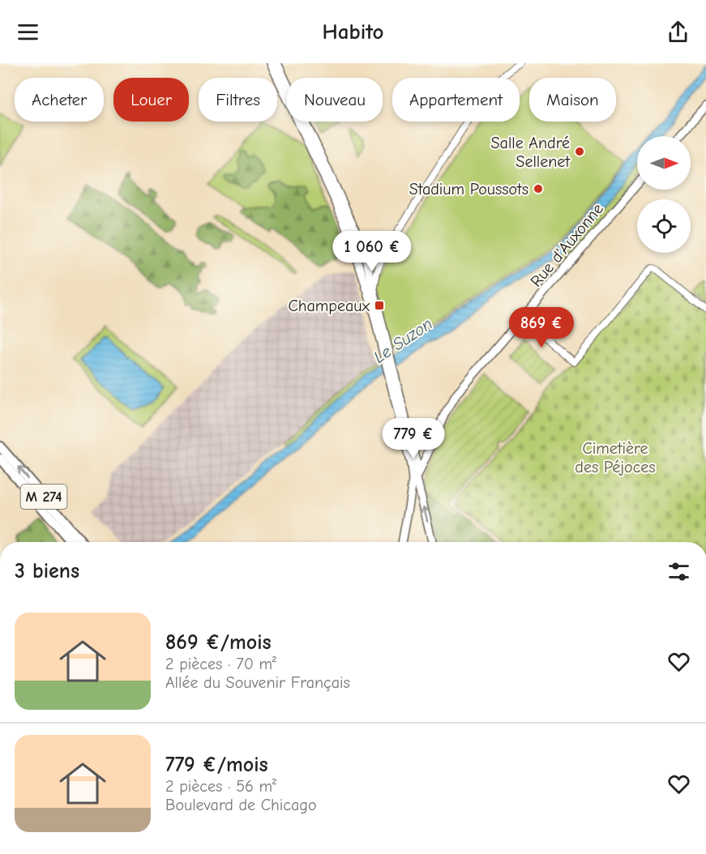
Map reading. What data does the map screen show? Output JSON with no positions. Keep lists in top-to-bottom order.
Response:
{
  "streets": {
    "highway": ["M 274"],
    "main road": ["Rue d'Auxonne"]
  },
  "water": ["Le Suzon"],
  "parks": ["Cimetière des Péjoces"],
  "places": {
    "other": ["Salle André Sellenet", "Stadium Poussots"],
    "transit": ["Champeaux"]
  },
  "north": "right",
  "page": {
    "header": "Habito",
    "chip": [
      "Acheter",
      "Louer",
      "Filtres",
      "Nouveau",
      "Appartement",
      "Maison"
    ],
    "price": ["1 060 €", "869 €", "779 €"],
    "heading": "3 biens",
    "list": [
      {
        "name": "869 €/mois",
        "note": "2 pièces · 70 m² · Allée du Souvenir Français"
      },
      {
        "name": "779 €/mois",
        "note": "2 pièces · 56 m² · Boulevard de Chicago"
      }
    ]
  }
}
